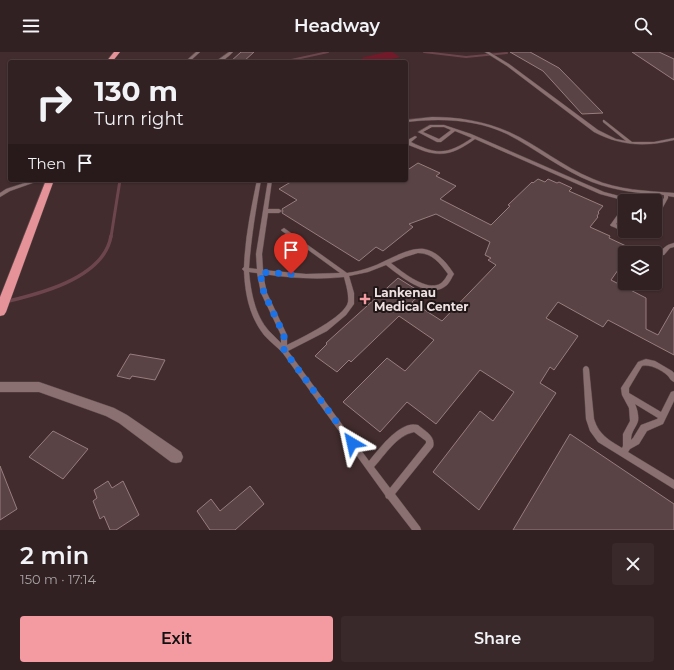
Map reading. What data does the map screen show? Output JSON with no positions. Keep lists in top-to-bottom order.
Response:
{
  "places": {
    "health": ["Lankenau Medical Center"]
  },
  "page": {
    "header": "Headway",
    "turn": ["130 m", "Turn right"],
    "then": "Then",
    "heading": ["2 min", "150 m · 17:14"],
    "buttons": ["Exit", "Share"]
  }
}
